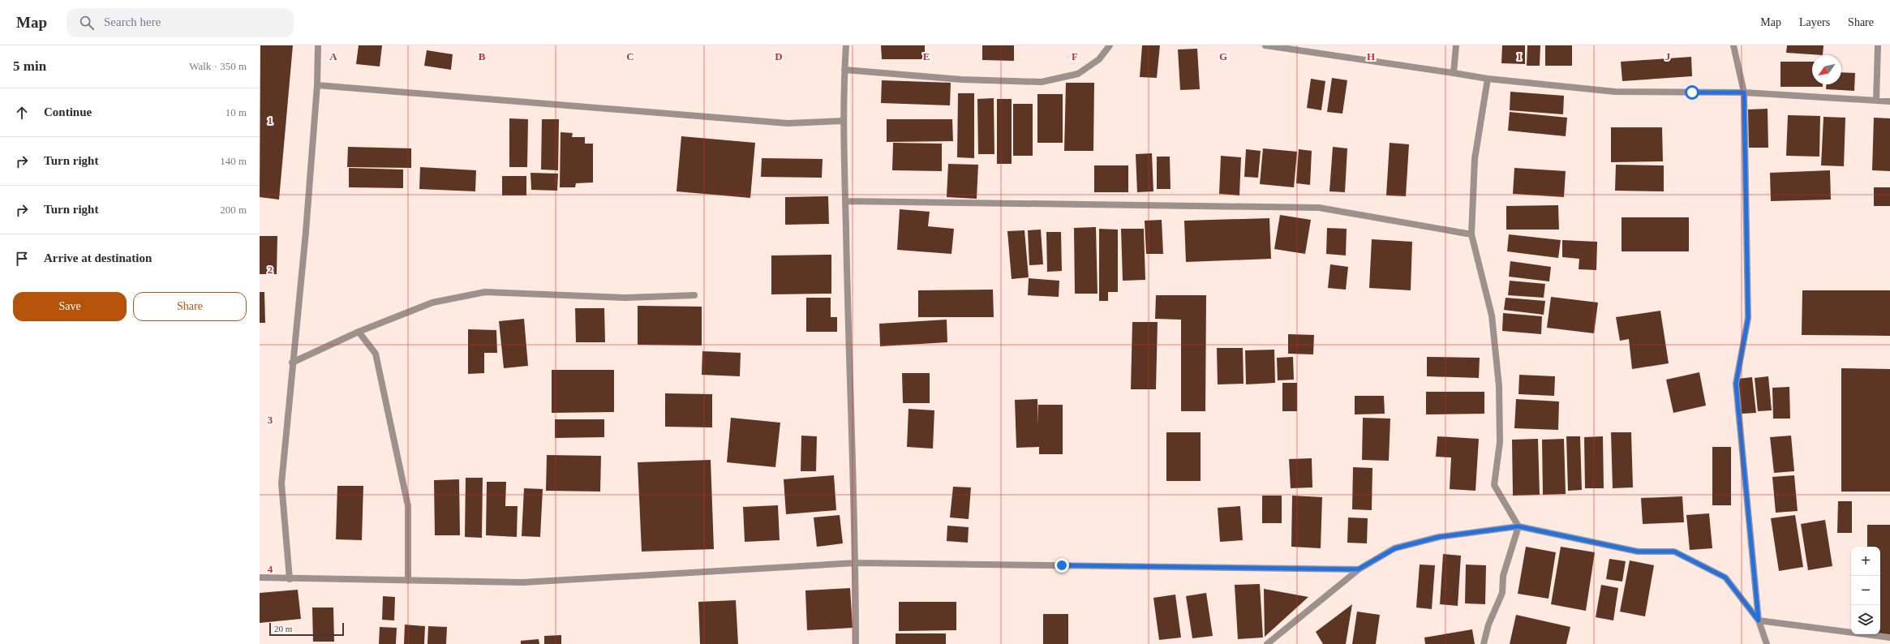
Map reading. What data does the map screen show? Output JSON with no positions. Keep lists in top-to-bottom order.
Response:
{
  "scale_bar": "20 m",
  "north": "bottom left",
  "page": {
    "header": "Map",
    "search": "Search here",
    "nav": ["Map", "Layers", "Share"],
    "heading": ["5 min", "Walk · 350 m"],
    "list": [
      ["Continue", "10 m"],
      ["Turn right", "140 m"],
      ["Turn right", "200 m"],
      "Arrive at destination"
    ],
    "buttons": ["Save", "Share"],
    "map_buttons": ["+", "−"],
    "scale": "20 m"
  },
  "grid": {
    "columns": [
      "A",
      "B",
      "C",
      "D",
      "E",
      "F",
      "G",
      "H",
      "I",
      "J"
    ],
    "rows": [
      "1",
      "2",
      "3",
      "4"
    ]
  }
}
